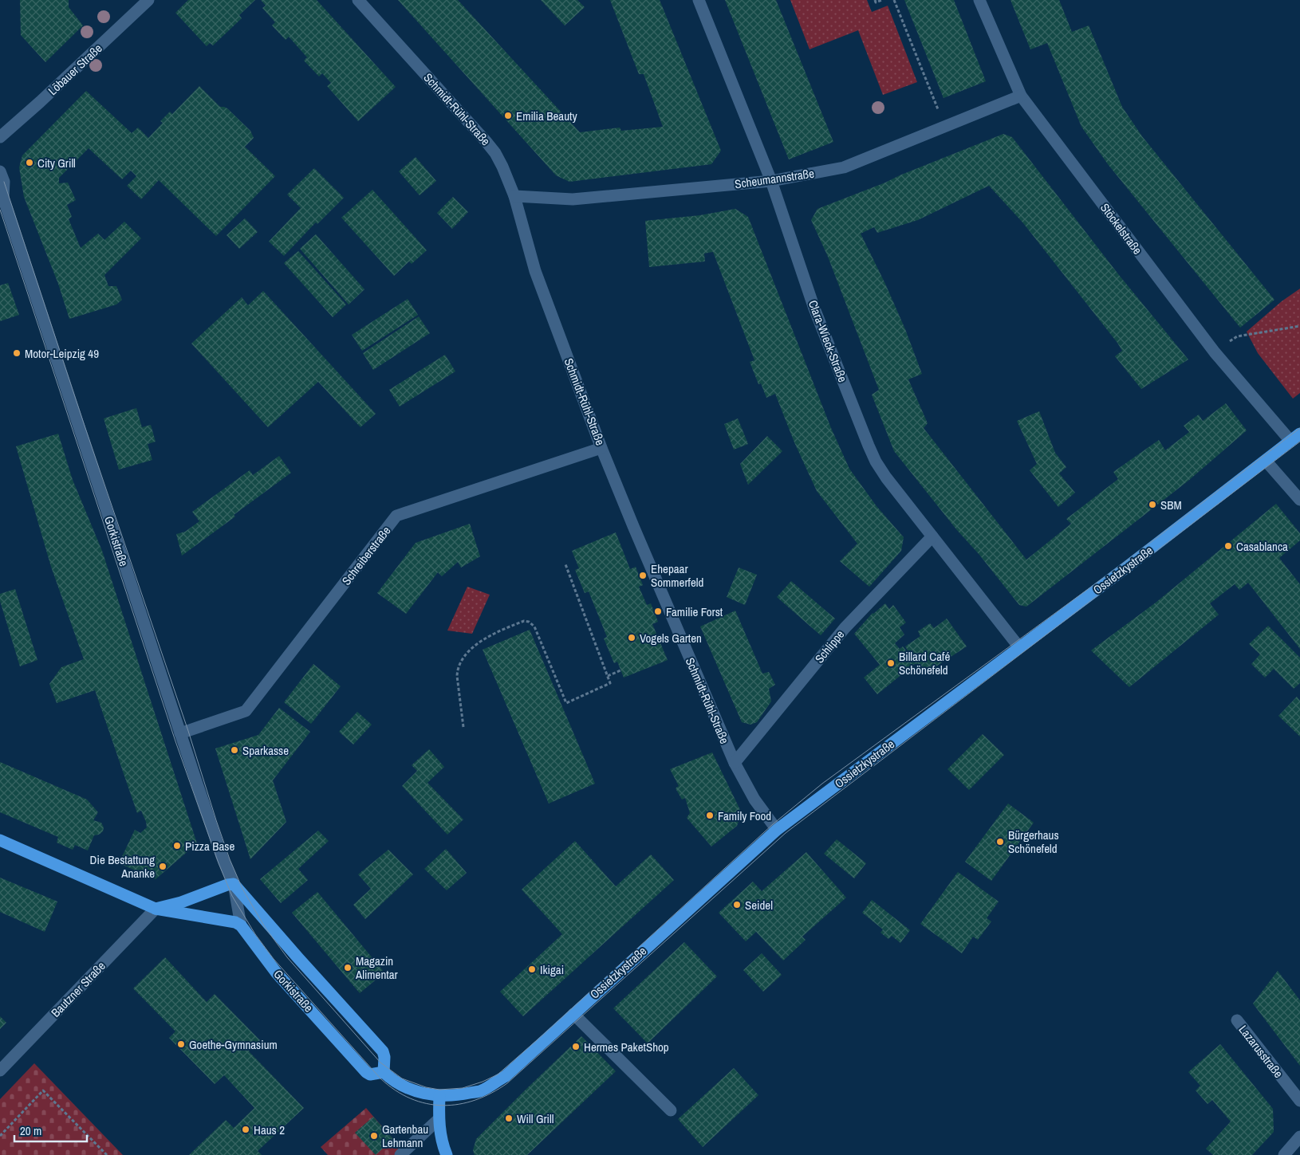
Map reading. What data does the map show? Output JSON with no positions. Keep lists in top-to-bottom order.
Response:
{
  "streets": {
    "main road": ["Gorkistraße", "Ossietzkystraße"],
    "street": [
      "Löbauer Straße",
      "Schmidt-Rühl-Straße",
      "Scheumannstraße",
      "Stöckelstraße",
      "Clara-Wieck-Straße",
      "Schreiberstraße",
      "Schlippe",
      "Bautzner Straße",
      "Lazarusstraße"
    ]
  },
  "crossings": [
    ["Schmidt-Rühl-Straße", "Scheumannstraße"],
    ["Schmidt-Rühl-Straße", "Schreiberstraße"],
    ["Schmidt-Rühl-Straße", "Ossietzkystraße"],
    ["Schmidt-Rühl-Straße", "Schlippe"],
    ["Scheumannstraße", "Stöckelstraße"],
    ["Scheumannstraße", "Clara-Wieck-Straße"],
    ["Stöckelstraße", "Ossietzkystraße"],
    ["Clara-Wieck-Straße", "Ossietzkystraße"],
    ["Clara-Wieck-Straße", "Schlippe"],
    ["Gorkistraße", "Schreiberstraße"]
  ],
  "places": [
    "Emilia Beauty",
    "City Grill",
    "Motor-Leipzig 49",
    "SBM",
    "Casablanca",
    "Ehepaar Sommerfeld",
    "Familie Forst",
    "Vogels Garten",
    "Billard Café Schönefeld",
    "Sparkasse",
    "Family Food",
    "Bürgerhaus Schönefeld",
    "Pizza Base",
    "Die Bestattung Ananke",
    "Seidel",
    "Magazin Alimentar",
    "Ikigai",
    "Goethe-Gymnasium",
    "Hermes PaketShop",
    "Will Grill",
    "Haus 2",
    "Gartenbau Lehmann"
  ],
  "scale_bar": "20 m"
}
